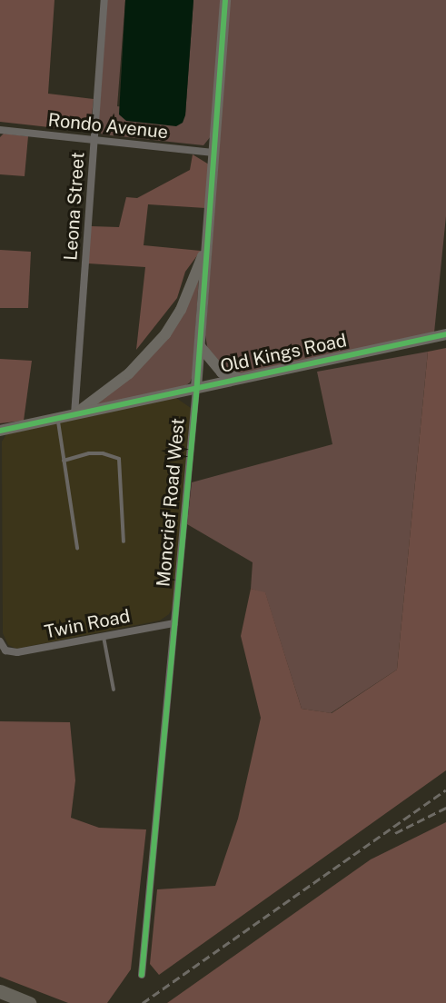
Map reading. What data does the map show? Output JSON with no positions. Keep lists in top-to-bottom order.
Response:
{
  "streets": {
    "street": [
      "Rondo Avenue",
      "Leona Street",
      "Old Kings Road",
      "Moncrief Road West",
      "Twin Road"
    ]
  },
  "crossings": [
    ["Rondo Avenue", "Leona Street"],
    ["Rondo Avenue", "Moncrief Road West"],
    ["Leona Street", "Old Kings Road"],
    ["Old Kings Road", "Moncrief Road West"],
    ["Moncrief Road West", "Twin Road"]
  ]
}
